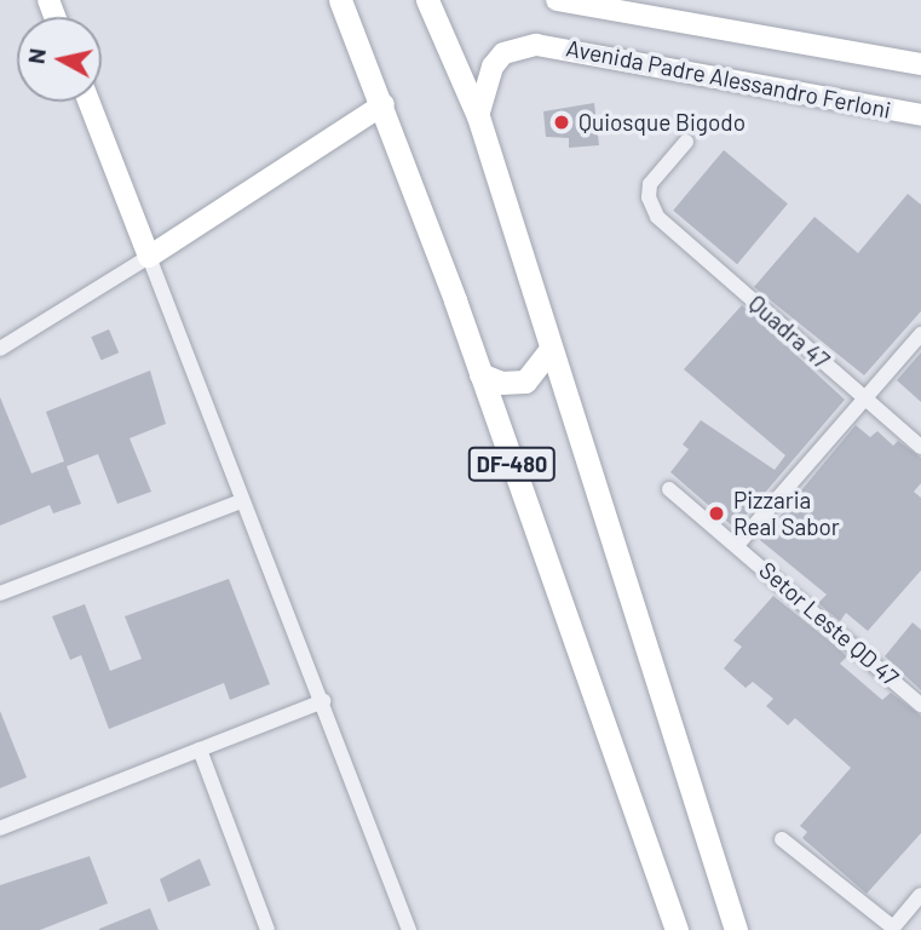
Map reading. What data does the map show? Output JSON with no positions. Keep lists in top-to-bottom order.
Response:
{
  "streets": {
    "main road": ["Avenida Padre Alessandro Ferloni", "DF-480"],
    "street": ["Quadra 47", "Setor Leste QD 47"]
  },
  "crossings": [
    ["Avenida Padre Alessandro Ferloni", "DF-480"],
    ["Quadra 47", "Setor Leste QD 47"]
  ],
  "places": ["Quiosque Bigodo", "Pizzaria Real Sabor"],
  "north": "left"
}
